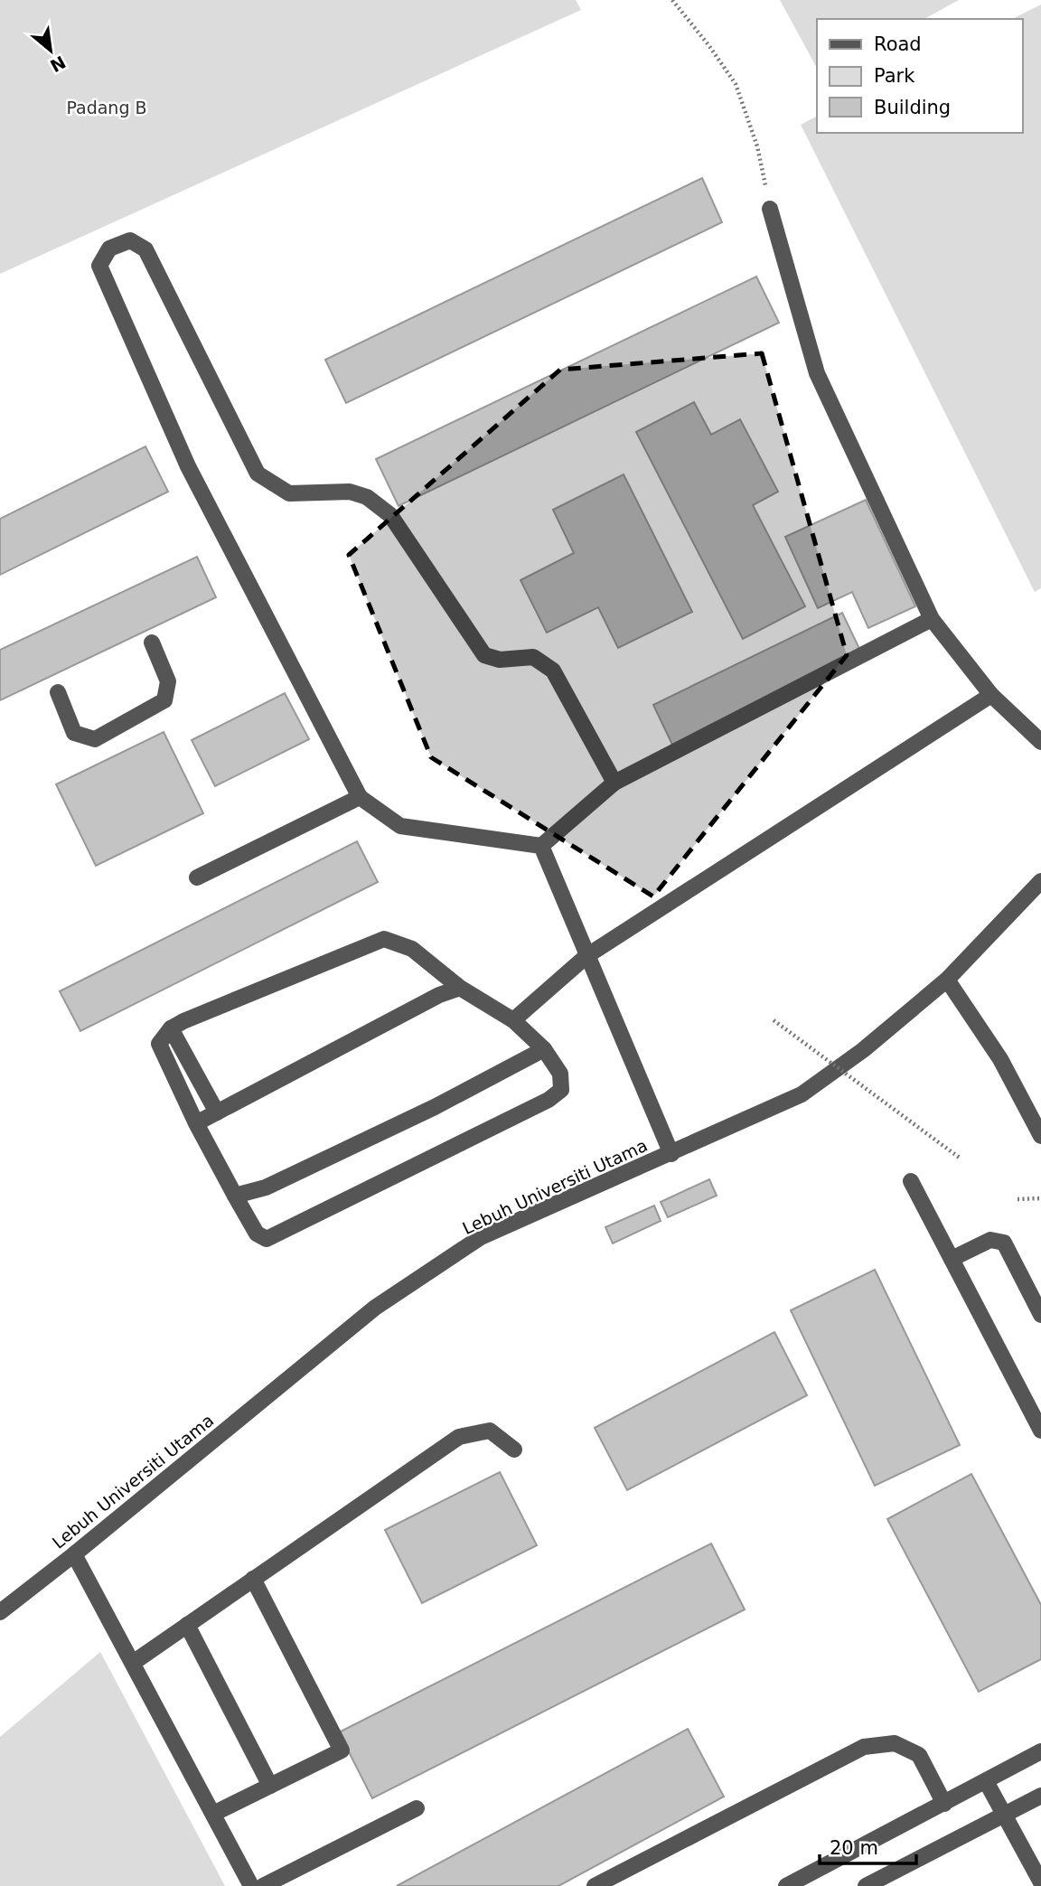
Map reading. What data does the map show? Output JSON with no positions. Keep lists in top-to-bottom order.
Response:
{
  "streets": {
    "street": ["Lebuh Universiti Utama"]
  },
  "parks": ["Padang B"],
  "legend": ["Road", "Park", "Building"],
  "scale_bar": "20 m",
  "north": "bottom right"
}
